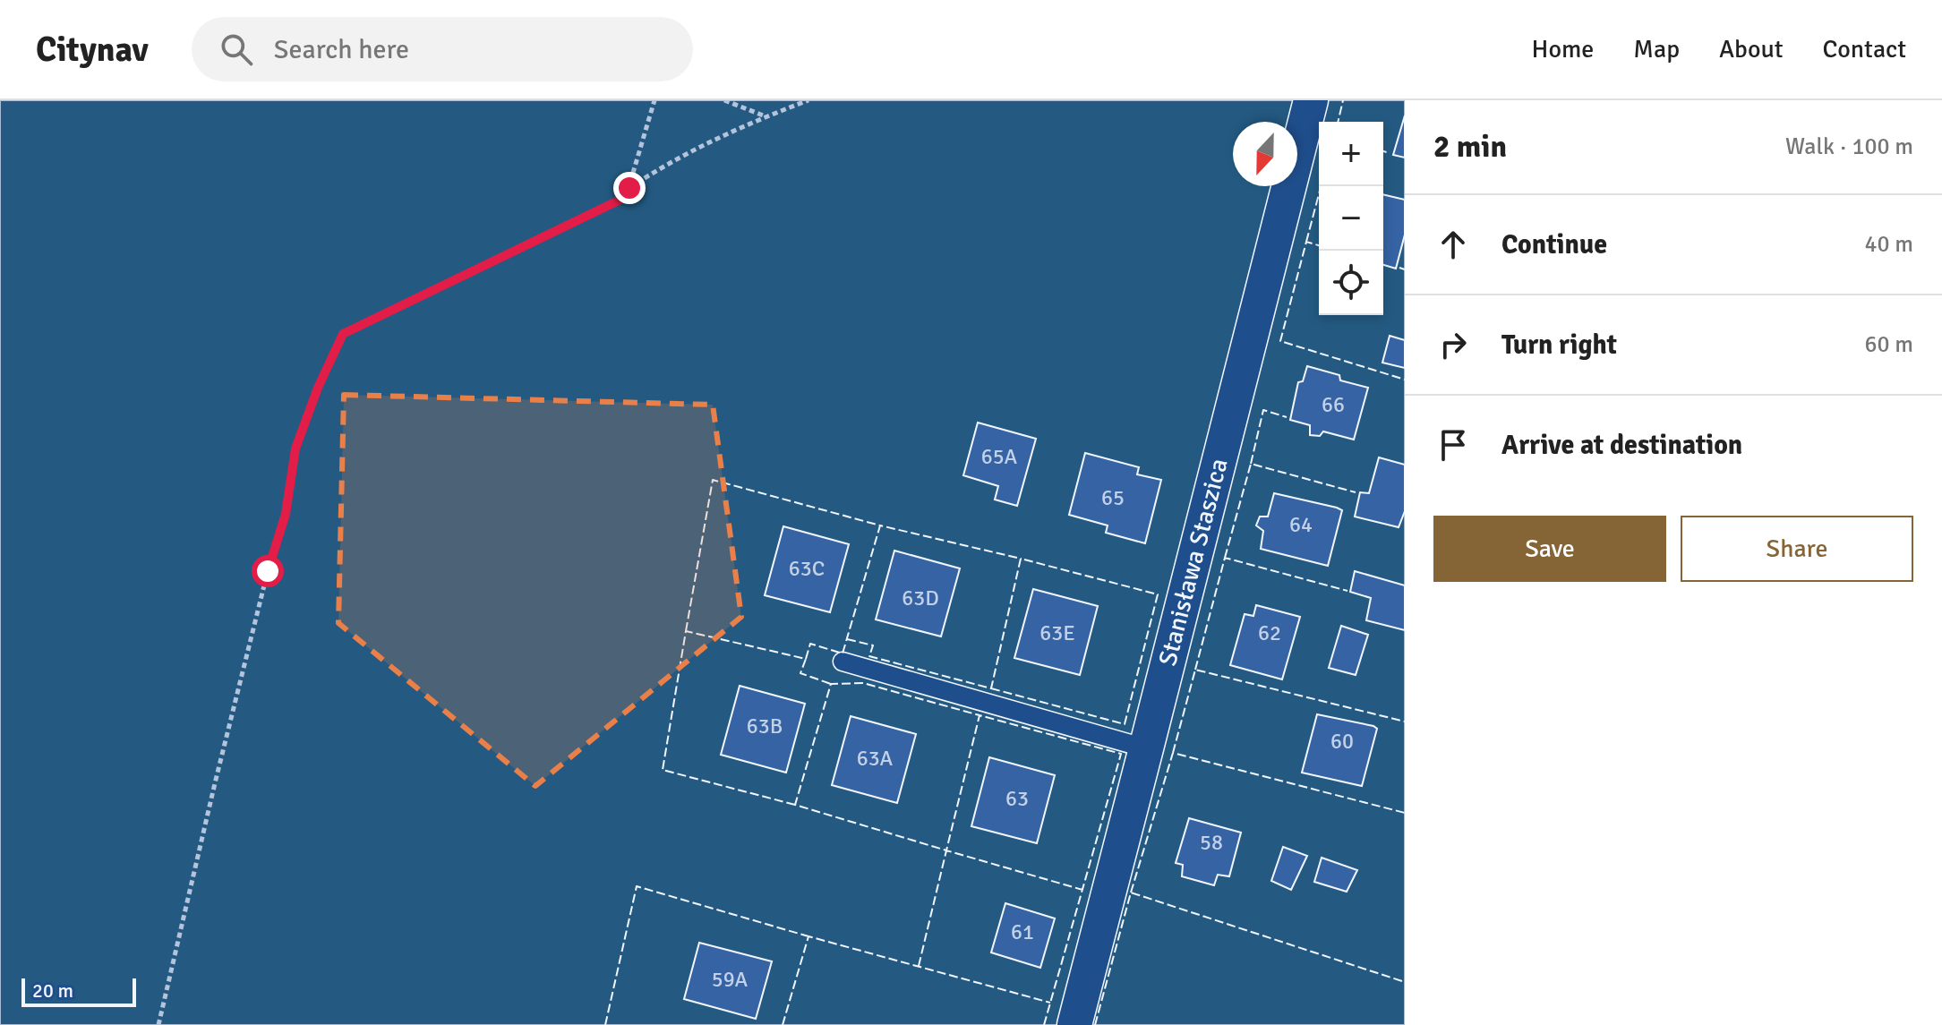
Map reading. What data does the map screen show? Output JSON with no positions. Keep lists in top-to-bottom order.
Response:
{
  "streets": {
    "street": ["Stanisława Staszica"]
  },
  "house_numbers": [
    "66",
    "65A",
    "65",
    "64",
    "63C",
    "63D",
    "63E",
    "62",
    "63B",
    "60",
    "63A",
    "63",
    "58",
    "61",
    "59A"
  ],
  "scale_bar": "20 m",
  "north": "bottom",
  "page": {
    "header": "Citynav",
    "search": "Search here",
    "nav": [
      "Home",
      "Map",
      "About",
      "Contact"
    ],
    "heading": ["2 min", "Walk · 100 m"],
    "map_buttons": ["+", "−"],
    "list": [
      ["Continue", "40 m"],
      ["Turn right", "60 m"],
      "Arrive at destination"
    ],
    "buttons": ["Save", "Share"],
    "scale": "20 m"
  }
}
